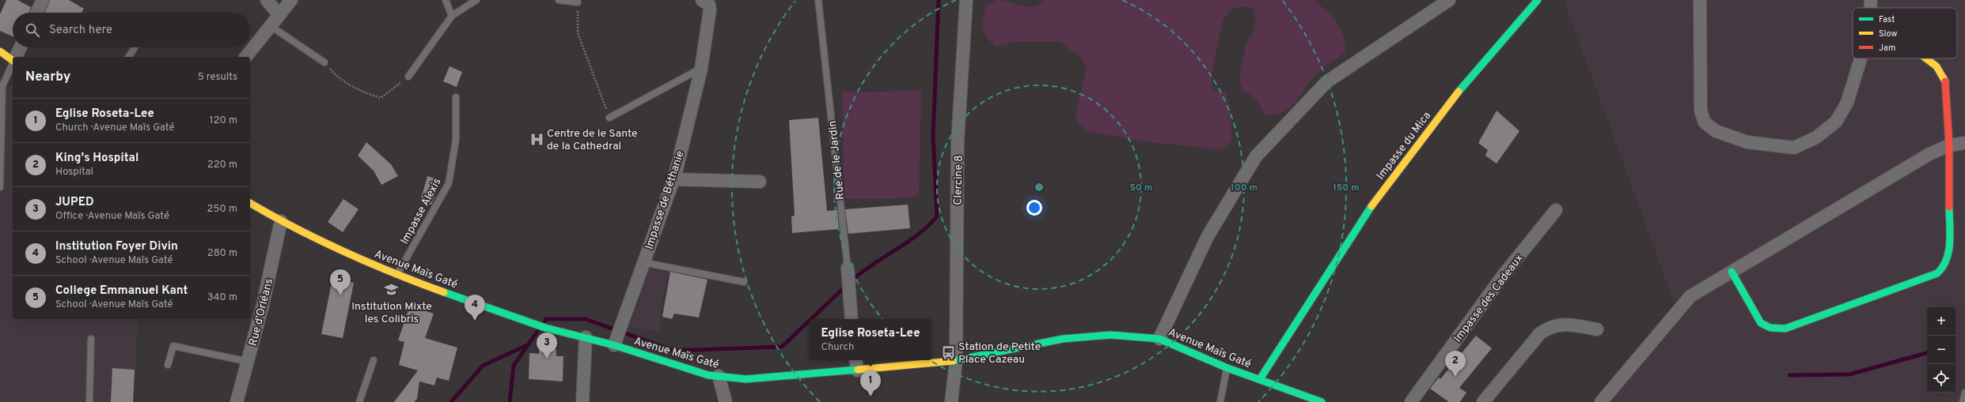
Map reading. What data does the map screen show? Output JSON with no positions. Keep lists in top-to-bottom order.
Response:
{
  "streets": {
    "street": [
      "Impasse du Mica",
      "Rue de le Jardin",
      "Clercine 8",
      "Impasse de Béthanie",
      "Avenue Maïs Gaté",
      "Impasse des Cadeaux",
      "Rue d'Orléans"
    ],
    "lane": ["Impasse Alexis"]
  },
  "crossings": [
    ["Impasse du Mica", "Avenue Maïs Gaté"],
    ["Clercine 8", "Avenue Maïs Gaté"],
    ["Impasse de Béthanie", "Avenue Maïs Gaté"],
    ["Impasse Alexis", "Avenue Maïs Gaté"],
    ["Avenue Maïs Gaté", "Rue d'Orléans"]
  ],
  "places": {
    "hospital": ["Centre de le Sante de la Cathedral"],
    "school or university": ["Institution Mixte les Colibris"],
    "bus stop": ["Station de Petite Place Cazeau"]
  },
  "legend": ["Fast", "Slow", "Jam"],
  "page": {
    "search": "Search here",
    "heading": ["Nearby", "5 results"],
    "list": [
      {
        "mark": "1",
        "name": "Eglise Roseta-Lee",
        "note": "Church · Avenue Maïs Gaté",
        "value": "120 m"
      },
      {
        "mark": "2",
        "name": "King's Hospital",
        "note": "Hospital",
        "value": "220 m"
      },
      {
        "mark": "3",
        "name": "JUPED",
        "note": "Office · Avenue Maïs Gaté",
        "value": "250 m"
      },
      {
        "mark": "4",
        "name": "Institution Foyer Divin",
        "note": "School · Avenue Maïs Gaté",
        "value": "280 m"
      },
      {
        "mark": "5",
        "name": "College Emmanuel Kant",
        "note": "School · Avenue Maïs Gaté",
        "value": "340 m"
      }
    ],
    "pins": [
      "5",
      "4",
      "3",
      "2",
      "1"
    ],
    "map_buttons": ["+", "−"],
    "popup": ["Eglise Roseta-Lee", "Church"]
  },
  "rings": ["50 m", "100 m", "150 m"]
}
